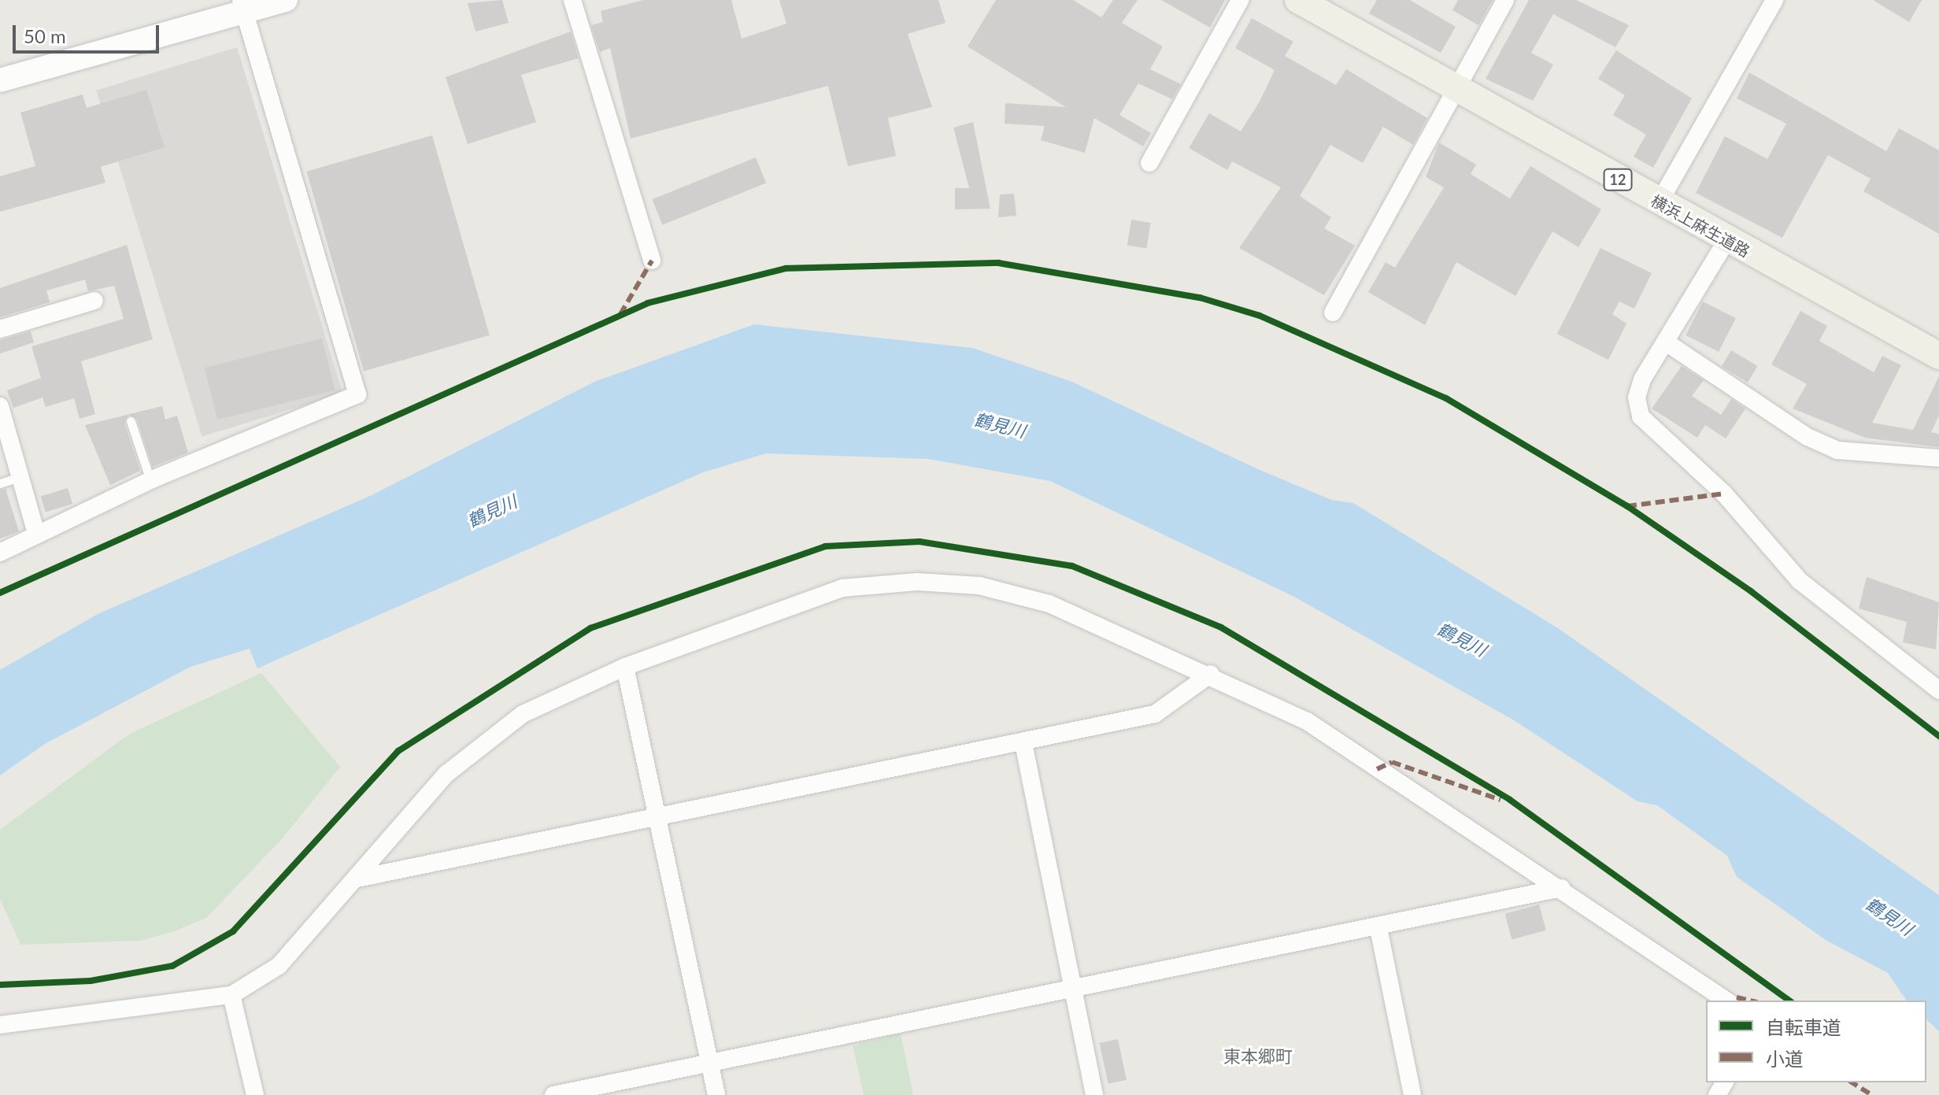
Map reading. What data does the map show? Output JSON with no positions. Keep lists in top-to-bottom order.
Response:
{
  "streets": {
    "main road": ["12", "横浜上麻生道路"]
  },
  "districts": ["東本郷町"],
  "water": ["鶴見川"],
  "legend": ["自転車道", "小道"],
  "scale_bar": "50 m"
}
